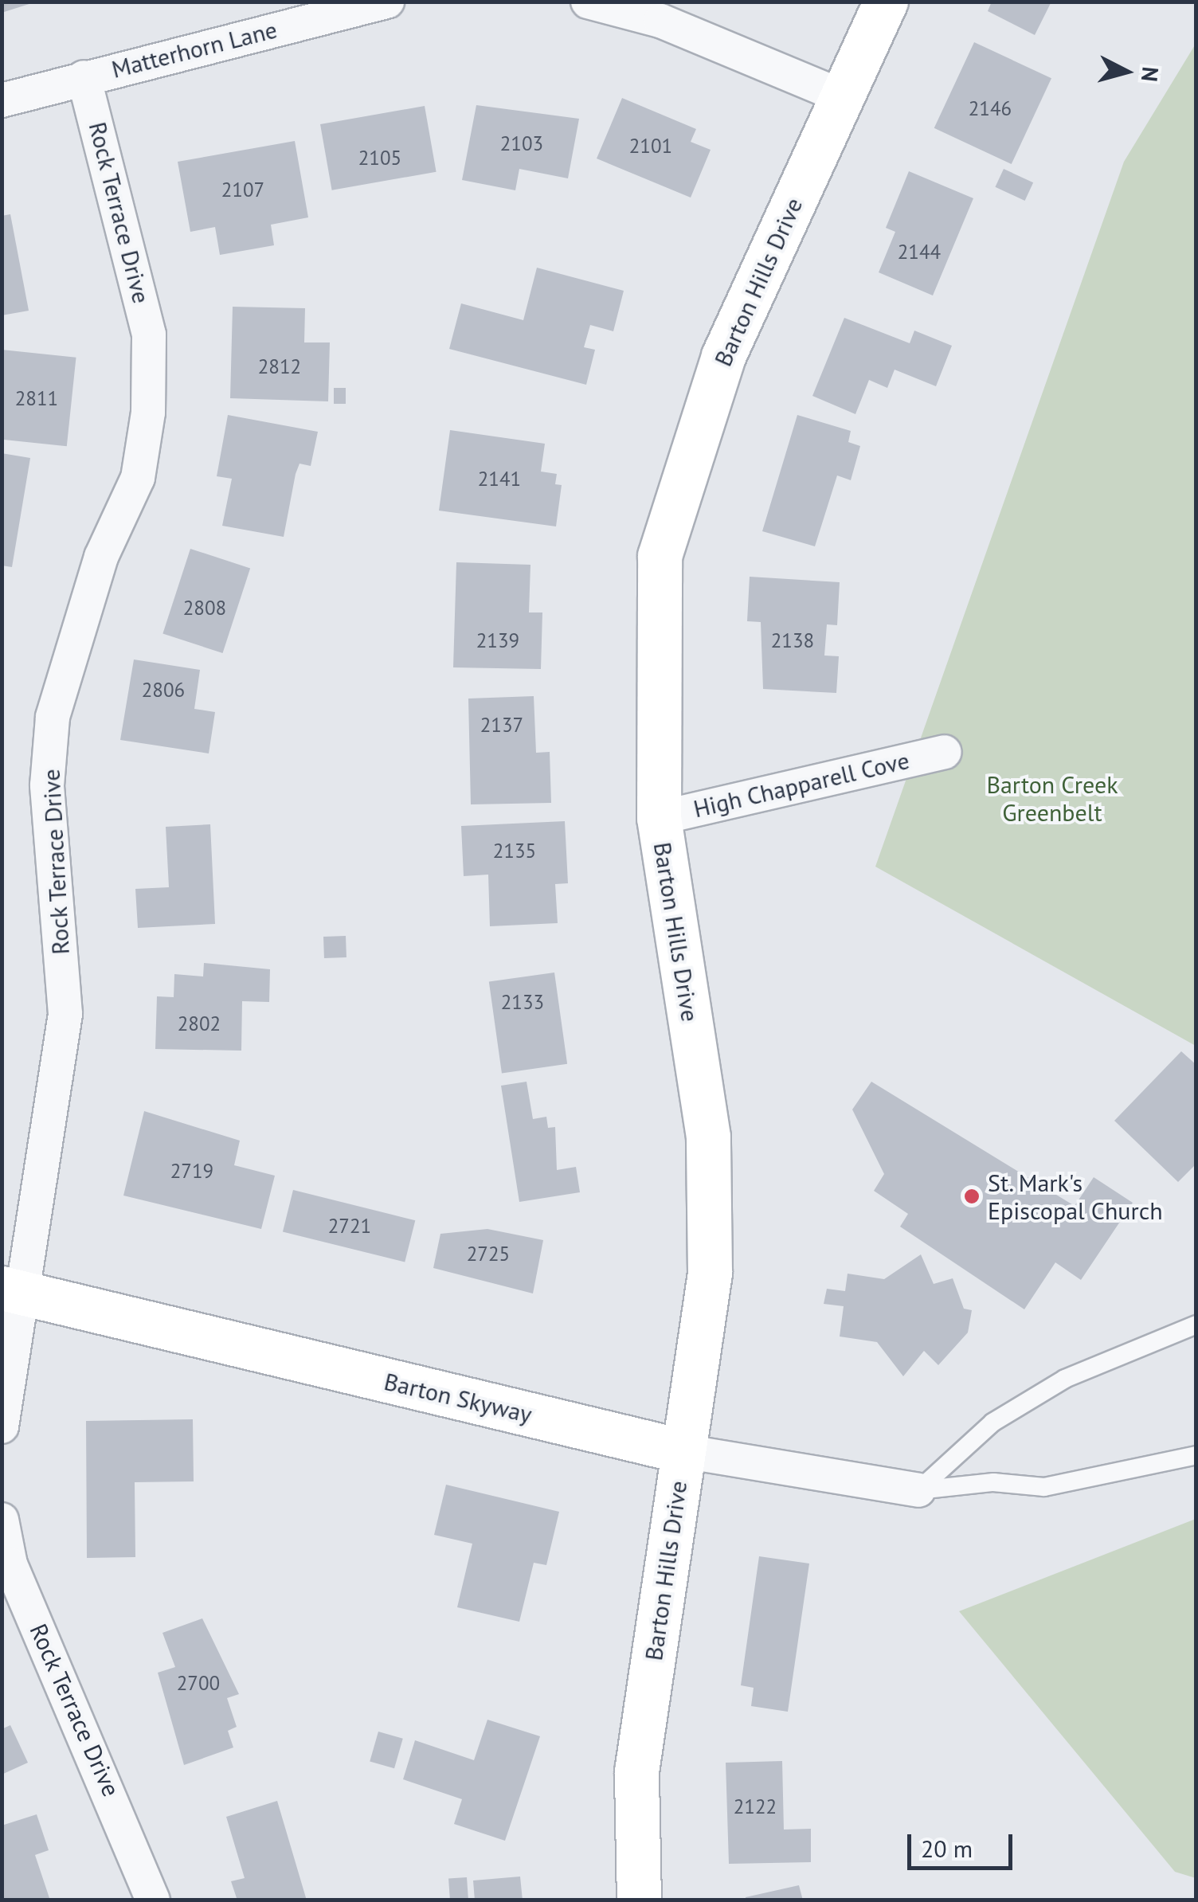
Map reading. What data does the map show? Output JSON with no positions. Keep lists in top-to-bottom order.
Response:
{
  "streets": {
    "street": [
      "Matterhorn Lane",
      "Rock Terrace Drive",
      "Barton Hills Drive",
      "High Chapparell Cove",
      "Barton Skyway"
    ]
  },
  "crossings": [
    ["Matterhorn Lane", "Rock Terrace Drive"],
    ["Rock Terrace Drive", "Barton Skyway"],
    ["Barton Hills Drive", "High Chapparell Cove"],
    ["Barton Hills Drive", "Barton Skyway"]
  ],
  "parks": ["Barton Creek Greenbelt"],
  "places": ["St. Mark's Episcopal Church"],
  "house_numbers": [
    "2146",
    "2103",
    "2101",
    "2105",
    "2107",
    "2144",
    "2812",
    "2811",
    "2141",
    "2808",
    "2139",
    "2138",
    "2806",
    "2137",
    "2135",
    "2133",
    "2802",
    "2719",
    "2721",
    "2725",
    "2700",
    "2122"
  ],
  "scale_bar": "20 m",
  "north": "right"
}
